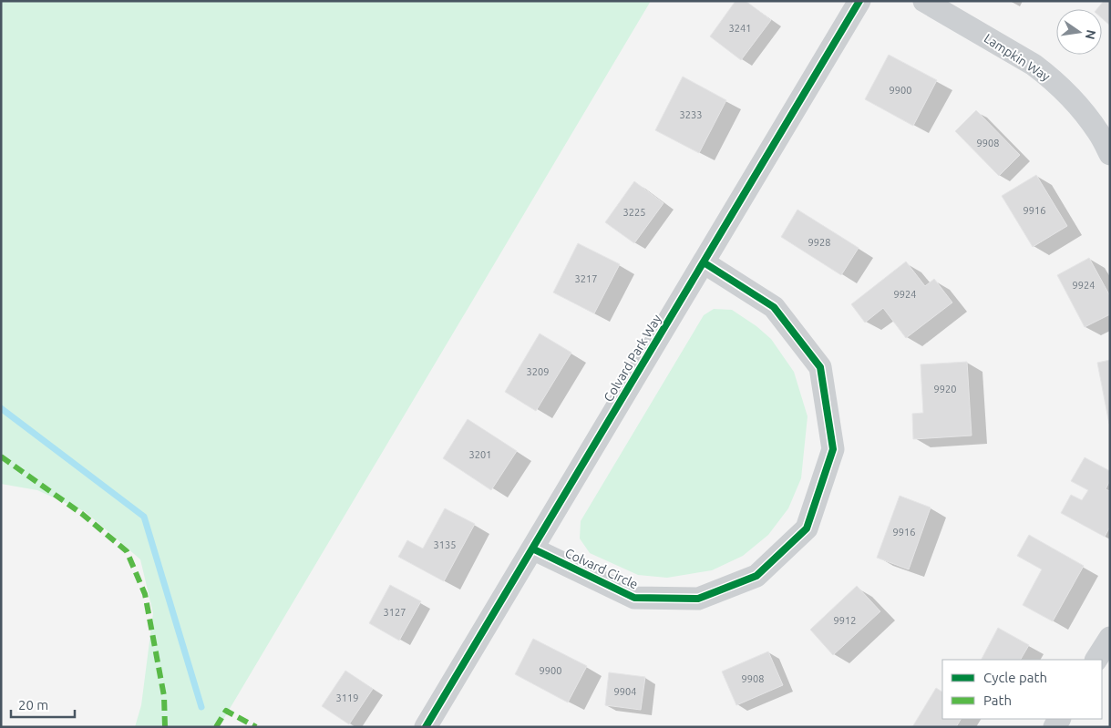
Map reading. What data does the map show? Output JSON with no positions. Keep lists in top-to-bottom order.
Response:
{
  "streets": {
    "street": ["Lampkin Way", "Colvard Park Way", "Colvard Circle"]
  },
  "crossings": [
    ["Colvard Park Way", "Colvard Circle"]
  ],
  "house_numbers": [
    "3241",
    "9900",
    "3233",
    "9908",
    "9916",
    "3225",
    "9928",
    "3217",
    "9924",
    "9924",
    "3209",
    "9920",
    "3201",
    "9916",
    "3135",
    "3127",
    "9912",
    "9900",
    "9908",
    "9904",
    "3119"
  ],
  "legend": ["Cycle path", "Path"],
  "scale_bar": "20 m",
  "north": "right"
}
